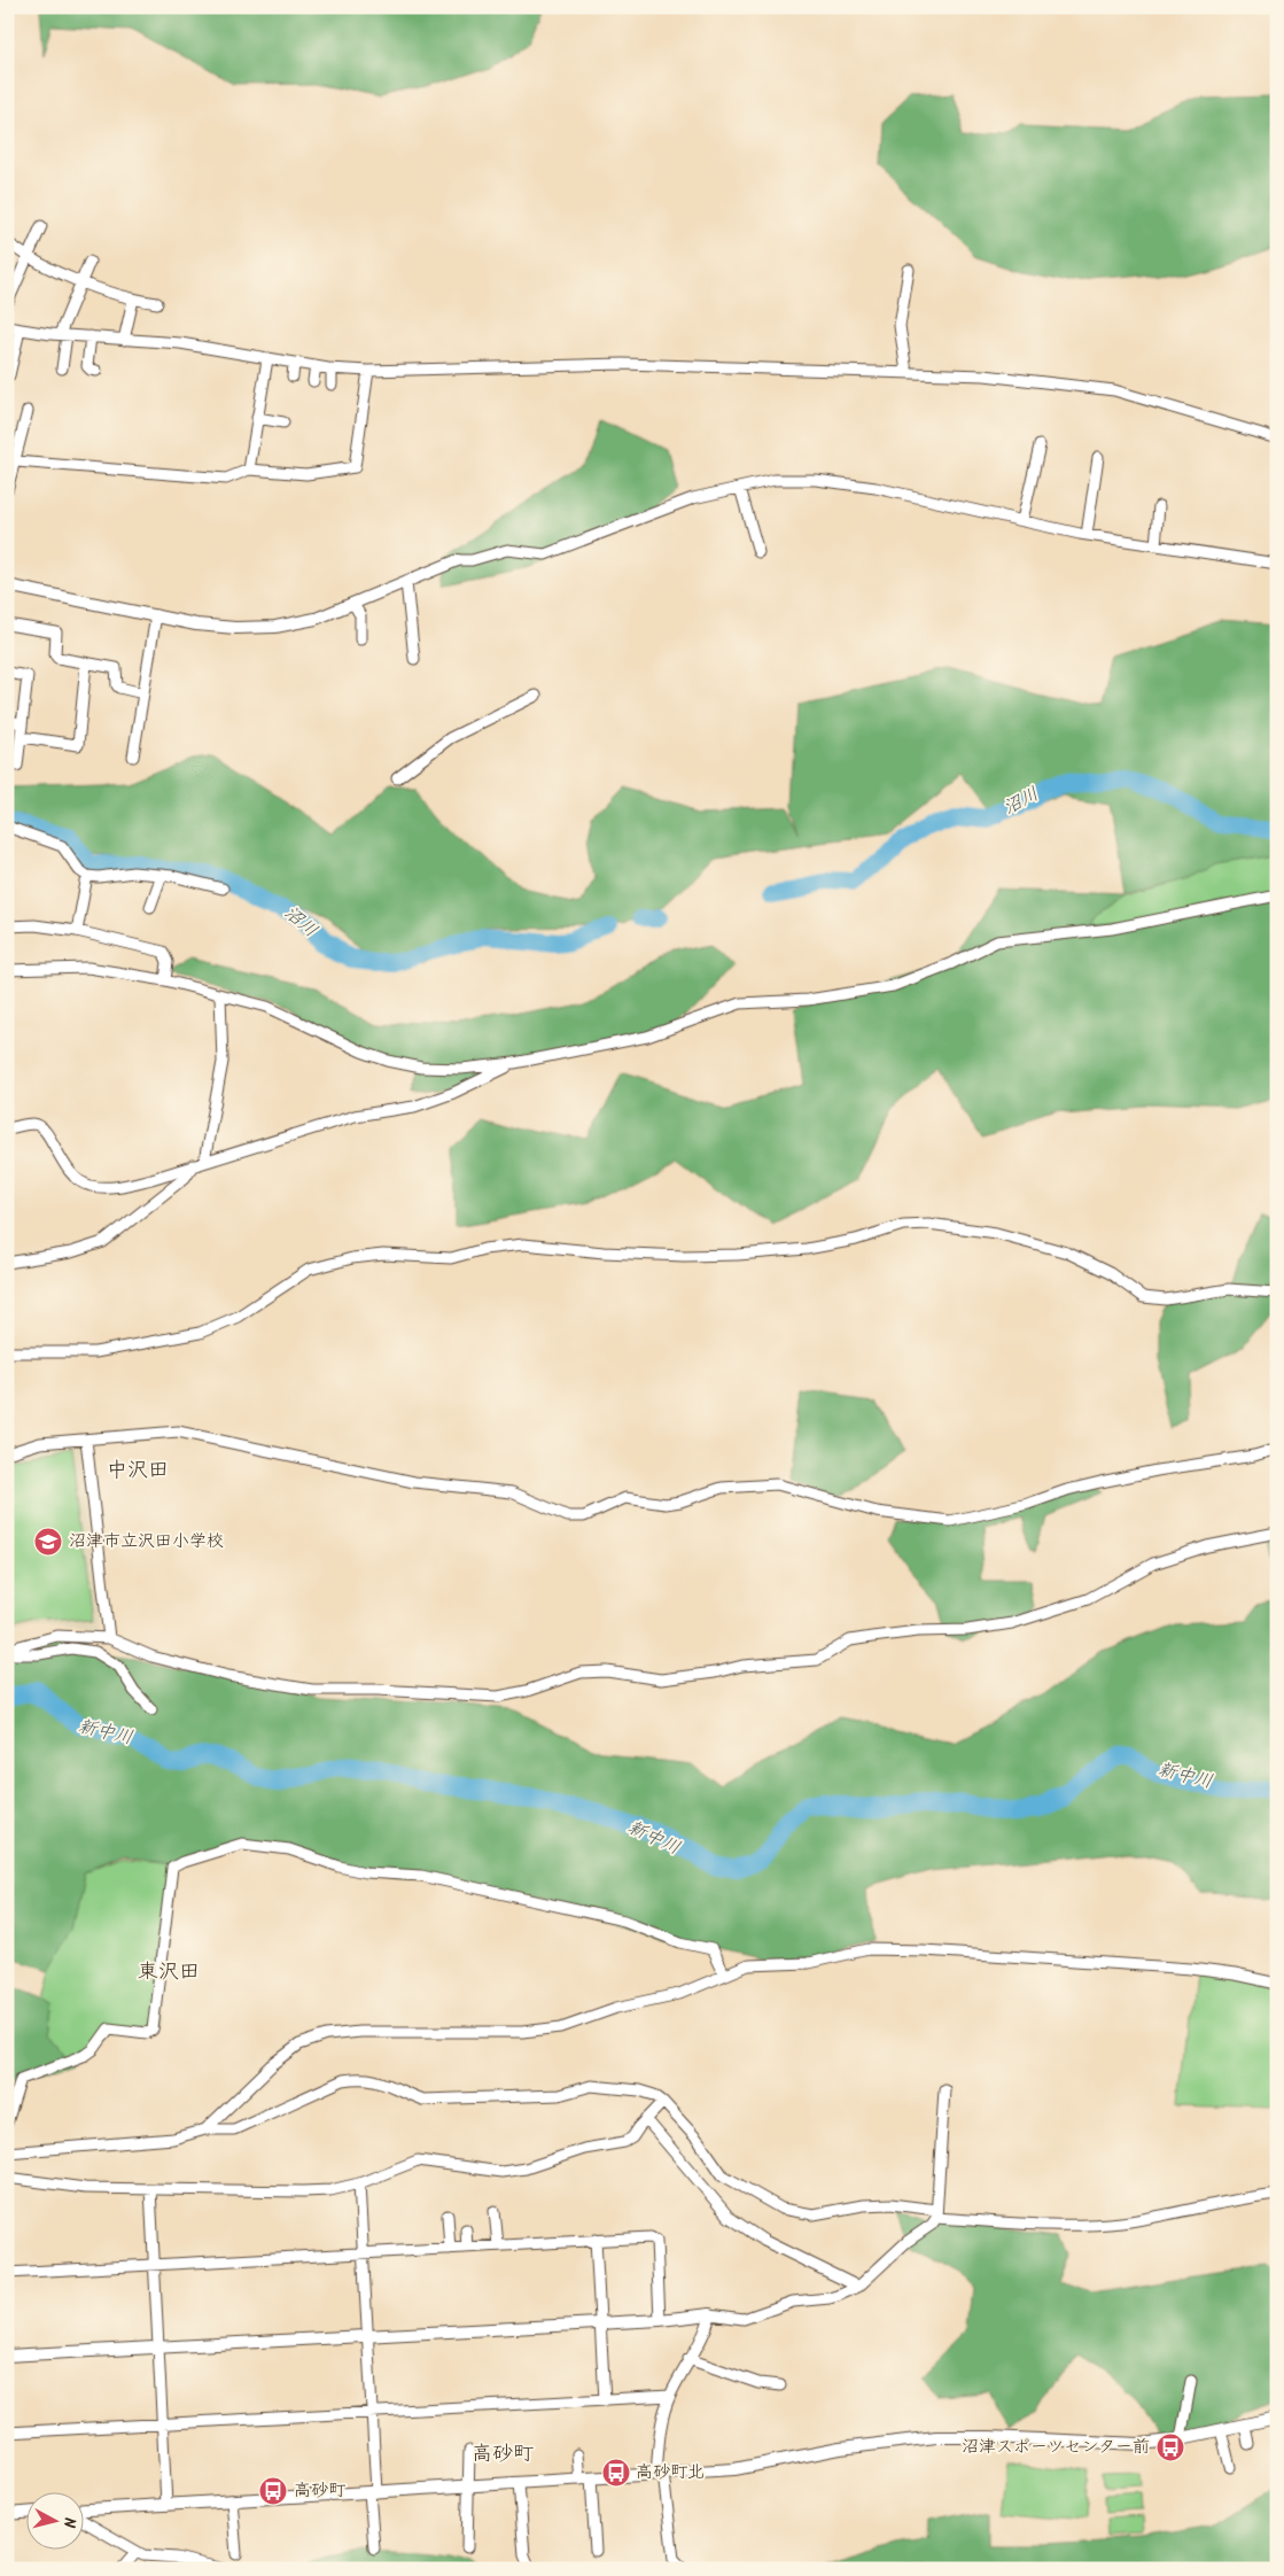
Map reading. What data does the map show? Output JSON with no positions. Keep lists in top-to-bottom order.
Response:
{
  "districts": ["中沢田", "東沢田", "高砂町"],
  "water": ["沼川", "新中川"],
  "places": {
    "school or university": ["沼津市立沢田小学校"],
    "bus stop": ["沼津スポーツセンター前", "高砂町北", "高砂町"]
  },
  "north": "right"
}
